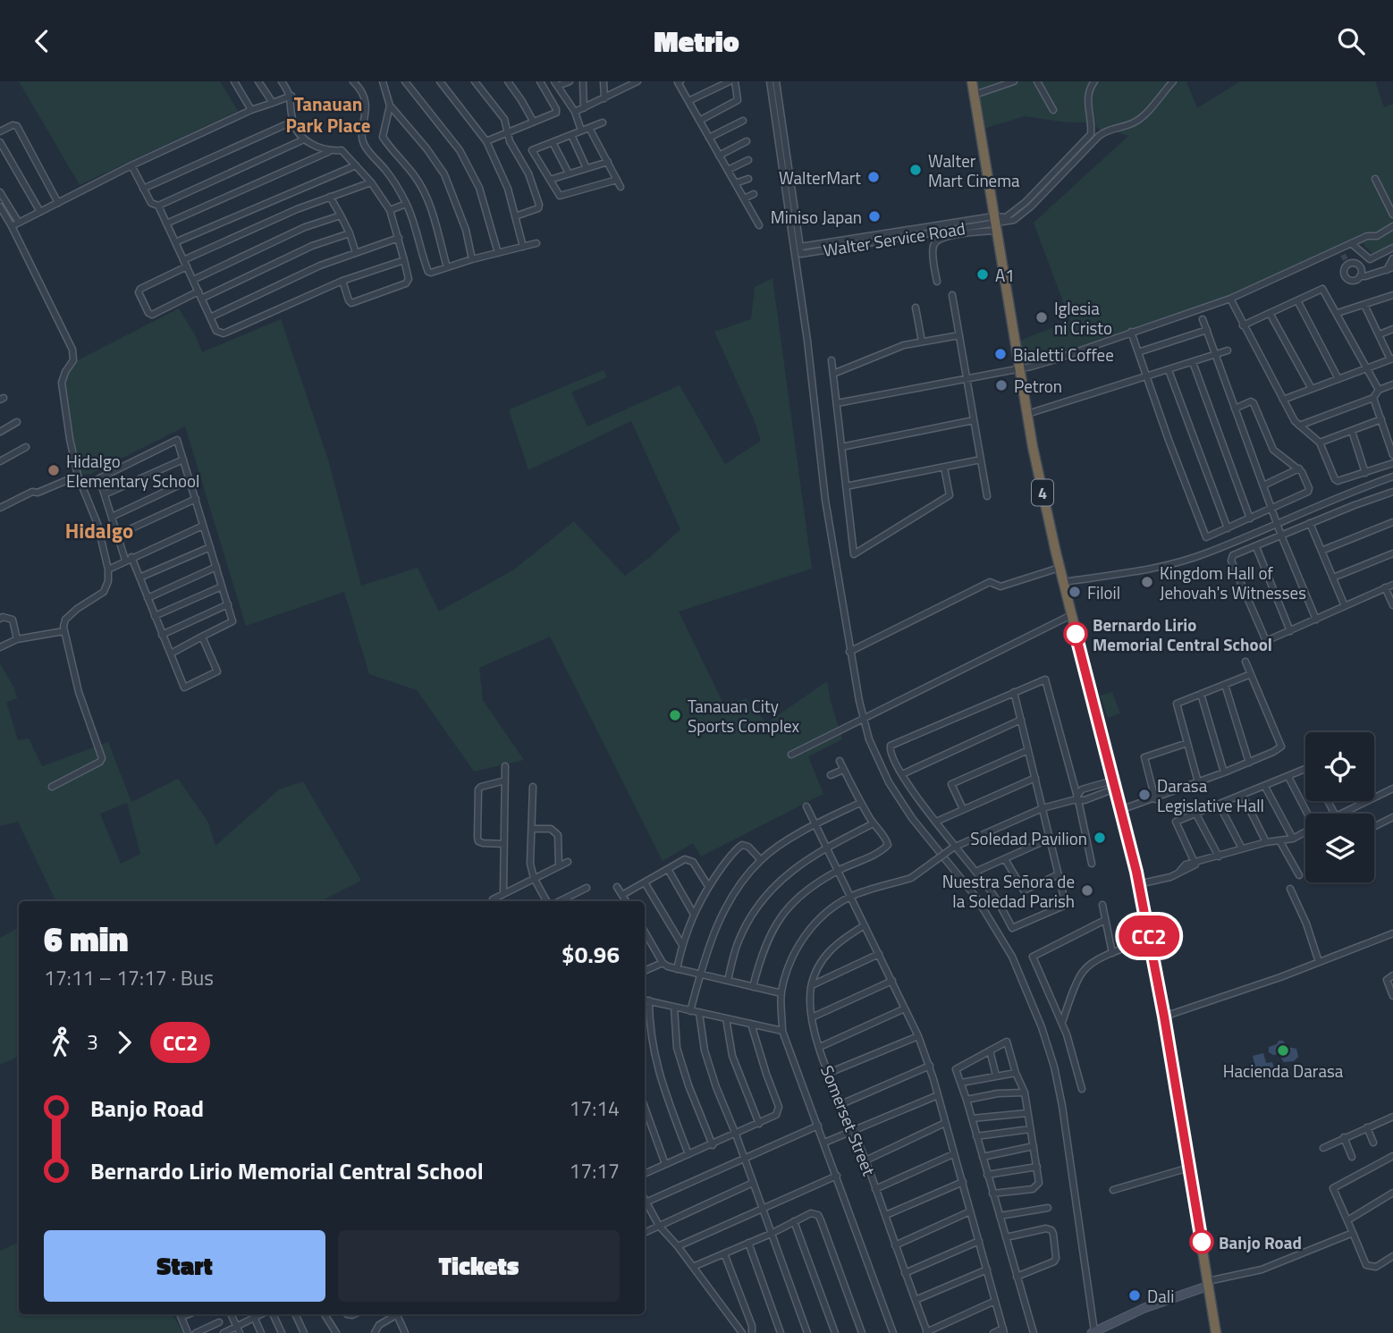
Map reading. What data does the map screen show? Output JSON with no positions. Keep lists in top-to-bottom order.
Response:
{
  "streets": {
    "highway": ["4"],
    "street": ["Walter Service Road", "Somerset Street"]
  },
  "crossings": [
    ["Walter Service Road", "4"]
  ],
  "districts": ["Tanauan Park Place", "Hidalgo"],
  "places": [
    "Walter Mart Cinema",
    "WalterMart",
    "Miniso Japan",
    "A1",
    "Iglesia ni Cristo",
    "Bialetti Coffee",
    "Petron",
    "Hidalgo Elementary School",
    "Kingdom Hall of Jehovah's Witnesses",
    "Filoil",
    "Bernardo Lirio Memorial Central School",
    "Tanauan City Sports Complex",
    "Darasa Legislative Hall",
    "Soledad Pavilion",
    "Nuestra Señora de la Soledad Parish",
    "Hacienda Darasa",
    "Banjo Road",
    "Dali"
  ],
  "lines": ["bus line CC2"],
  "page": {
    "header": "Metrio",
    "on_map": "CC2",
    "heading": ["6 min", "17:11 – 17:17 · Bus", "$0.96"],
    "legs": ["3", "CC2"],
    "list": [
      {
        "name": "Banjo Road",
        "value": "17:14"
      },
      {
        "name": "Bernardo Lirio Memorial Central School",
        "value": "17:17"
      }
    ],
    "buttons": ["Start", "Tickets"]
  }
}
